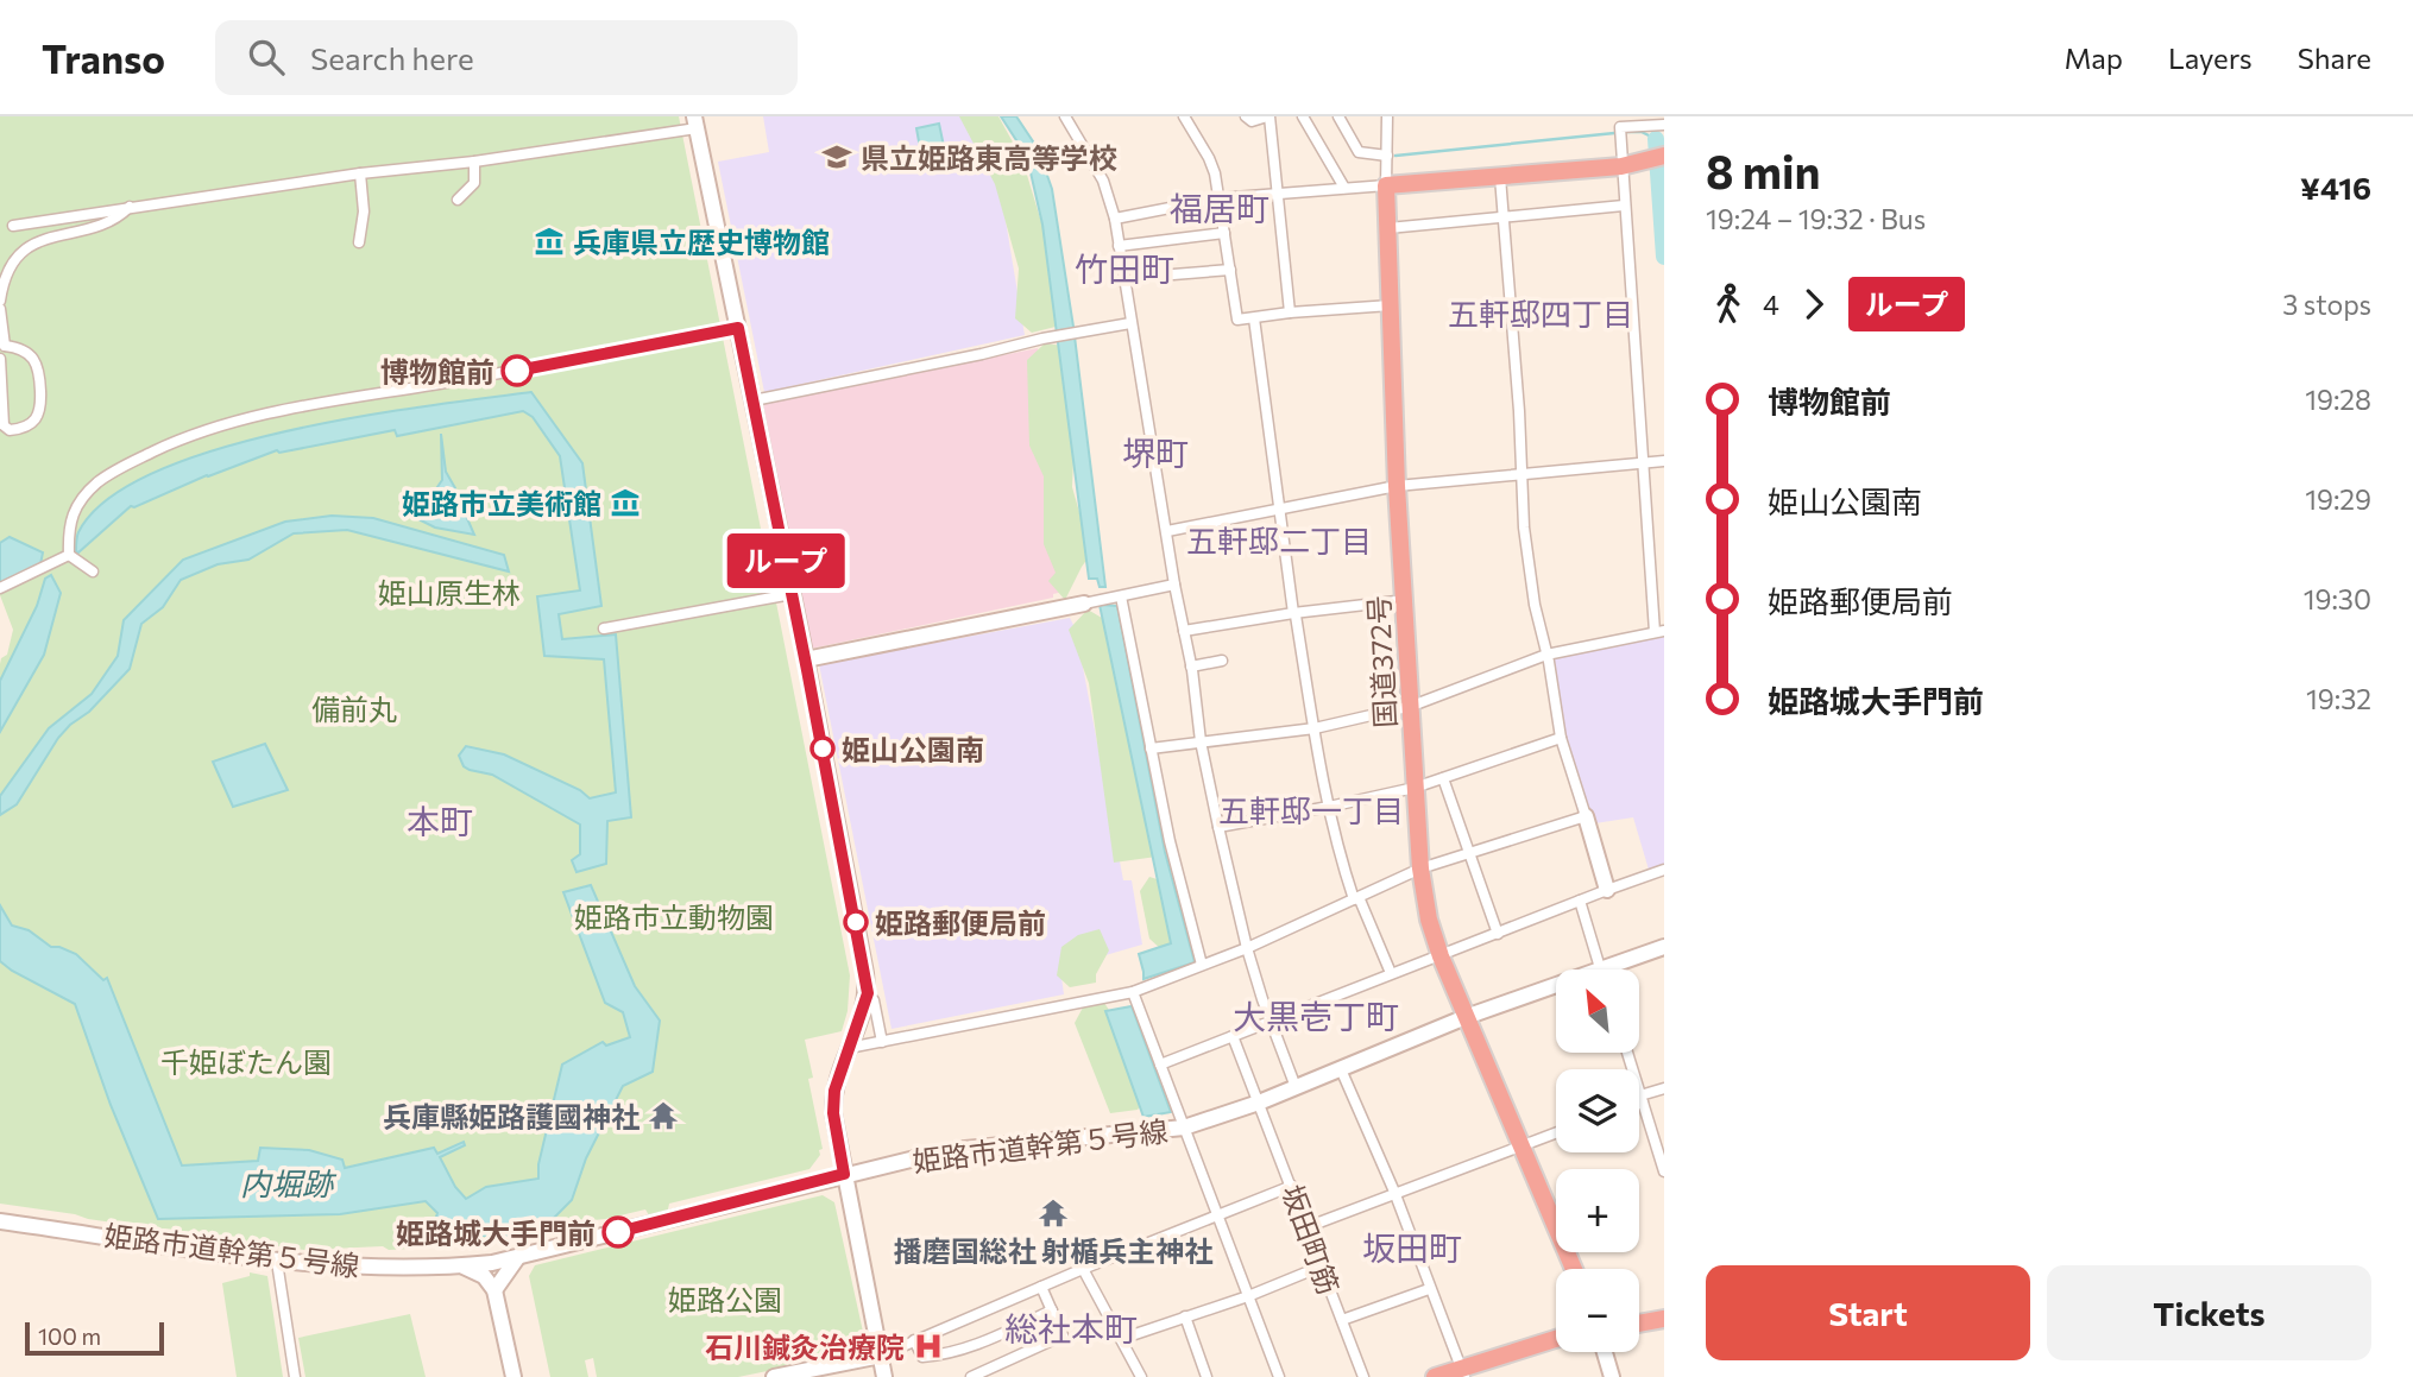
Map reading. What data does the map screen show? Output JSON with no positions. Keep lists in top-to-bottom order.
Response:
{
  "streets": {
    "highway": ["国道372号"],
    "street": ["姫路市道幹第５号線", "坂田町筋"]
  },
  "crossings": [
    ["国道372号", "姫路市道幹第５号線"],
    ["姫路市道幹第５号線", "坂田町筋"]
  ],
  "districts": [
    "福居町",
    "竹田町",
    "五軒邸四丁目",
    "堺町",
    "五軒邸二丁目",
    "五軒邸一丁目",
    "本町",
    "大黒壱丁町",
    "坂田町",
    "総社本町"
  ],
  "water": ["内堀跡"],
  "parks": [
    "姫山原生林",
    "備前丸",
    "姫路市立動物園",
    "千姫ぼたん園",
    "姫路公園"
  ],
  "places": {
    "school or university": ["県立姫路東高等学校"],
    "museum": ["兵庫県立歴史博物館", "姫路市立美術館"],
    "other": [
      "博物館前",
      "姫山公園南",
      "姫路郵便局前",
      "姫路城大手門前"
    ],
    "temple": ["兵庫縣姫路護國神社", "播磨国総社 射楯兵主神社"],
    "hospital": ["石川鍼灸治療院"]
  },
  "lines": ["bus line ループ"],
  "scale_bar": "100 m",
  "north": "top left",
  "page": {
    "header": "Transo",
    "search": "Search here",
    "nav": ["Map", "Layers", "Share"],
    "on_map": "ループ",
    "heading": ["8 min", "19:24 – 19:32 · Bus", "¥416"],
    "legs": ["4", "ループ", "3 stops"],
    "list": [
      {
        "name": "博物館前",
        "value": "19:28"
      },
      {
        "name": "姫山公園南",
        "value": "19:29"
      },
      {
        "name": "姫路郵便局前",
        "value": "19:30"
      },
      {
        "name": "姫路城大手門前",
        "value": "19:32"
      }
    ],
    "map_buttons": ["+", "−"],
    "buttons": ["Start", "Tickets"],
    "scale": "100 m"
  }
}
